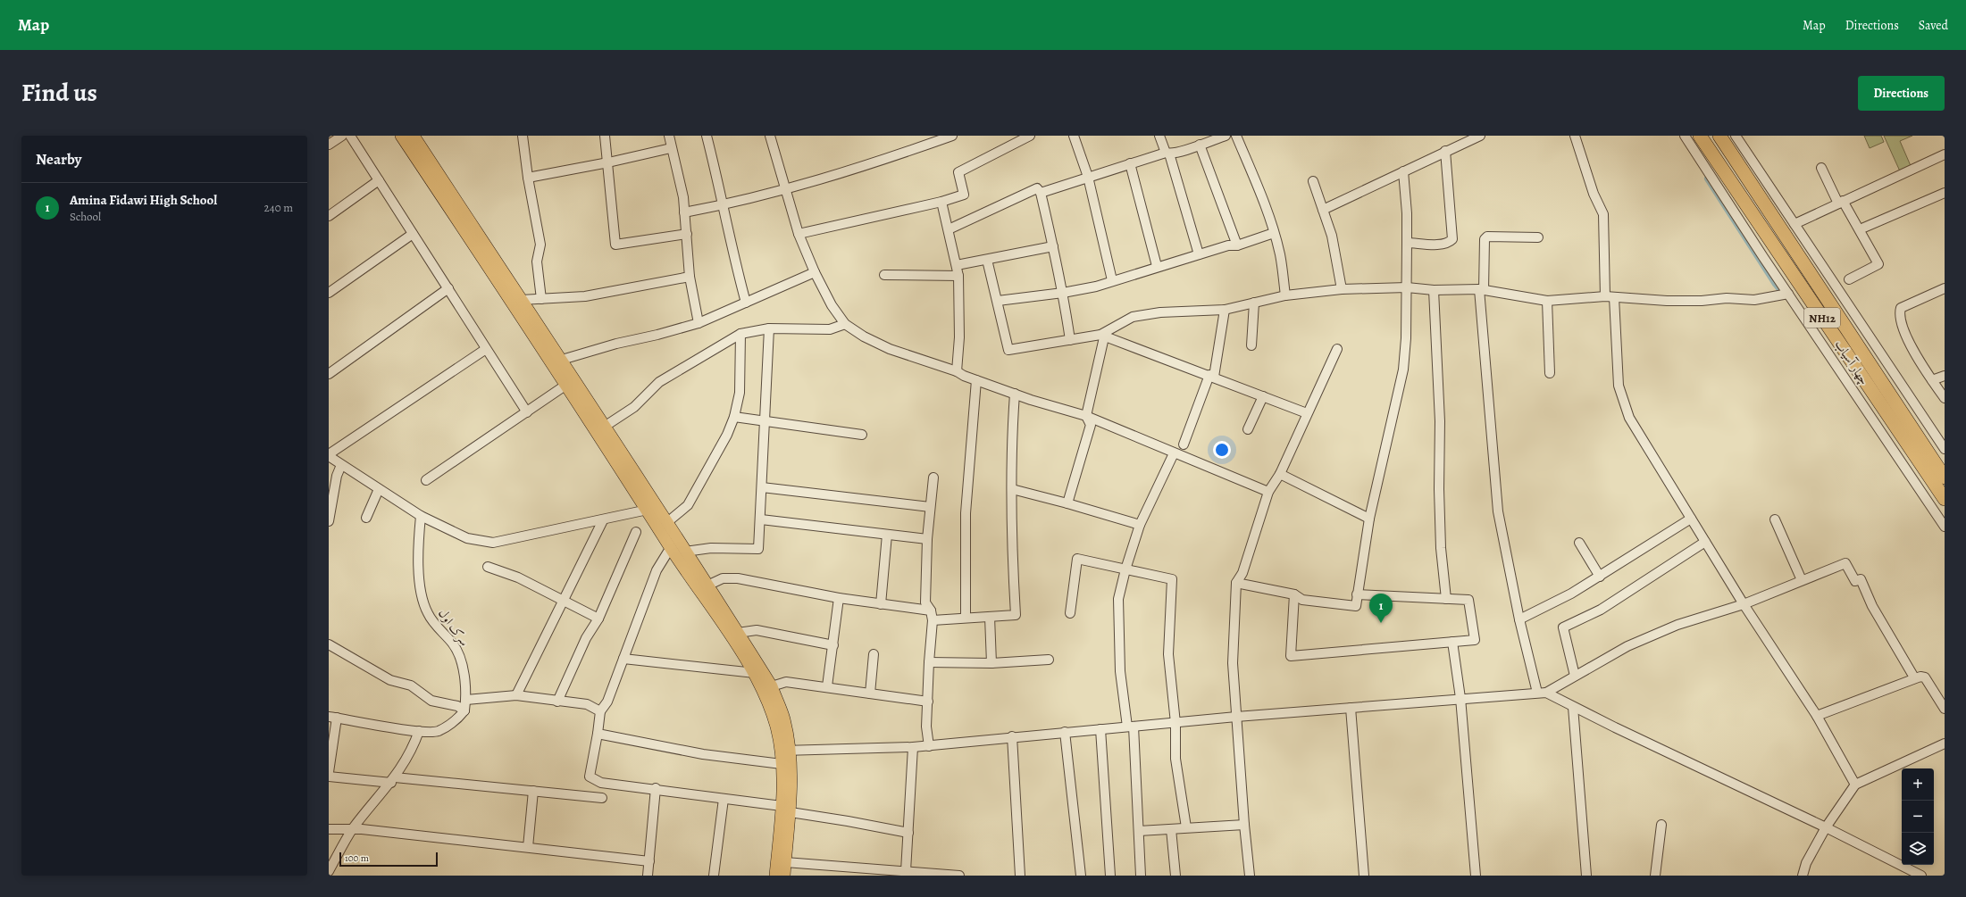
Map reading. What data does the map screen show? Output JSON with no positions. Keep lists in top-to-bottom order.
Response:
{
  "streets": {
    "highway": ["NH12", "چهار آسیاب"],
    "street": ["سرک اول"]
  },
  "scale_bar": "100 m",
  "page": {
    "header": "Map",
    "nav": ["Map", "Directions", "Saved"],
    "title": "Find us",
    "buttons": "Directions",
    "heading": "Nearby",
    "list": [
      {
        "mark": "1",
        "name": "Amina Fidawi High School",
        "note": "School",
        "value": "240 m"
      }
    ],
    "pins": "1",
    "map_buttons": ["+", "−"],
    "scale": "100 m"
  }
}
